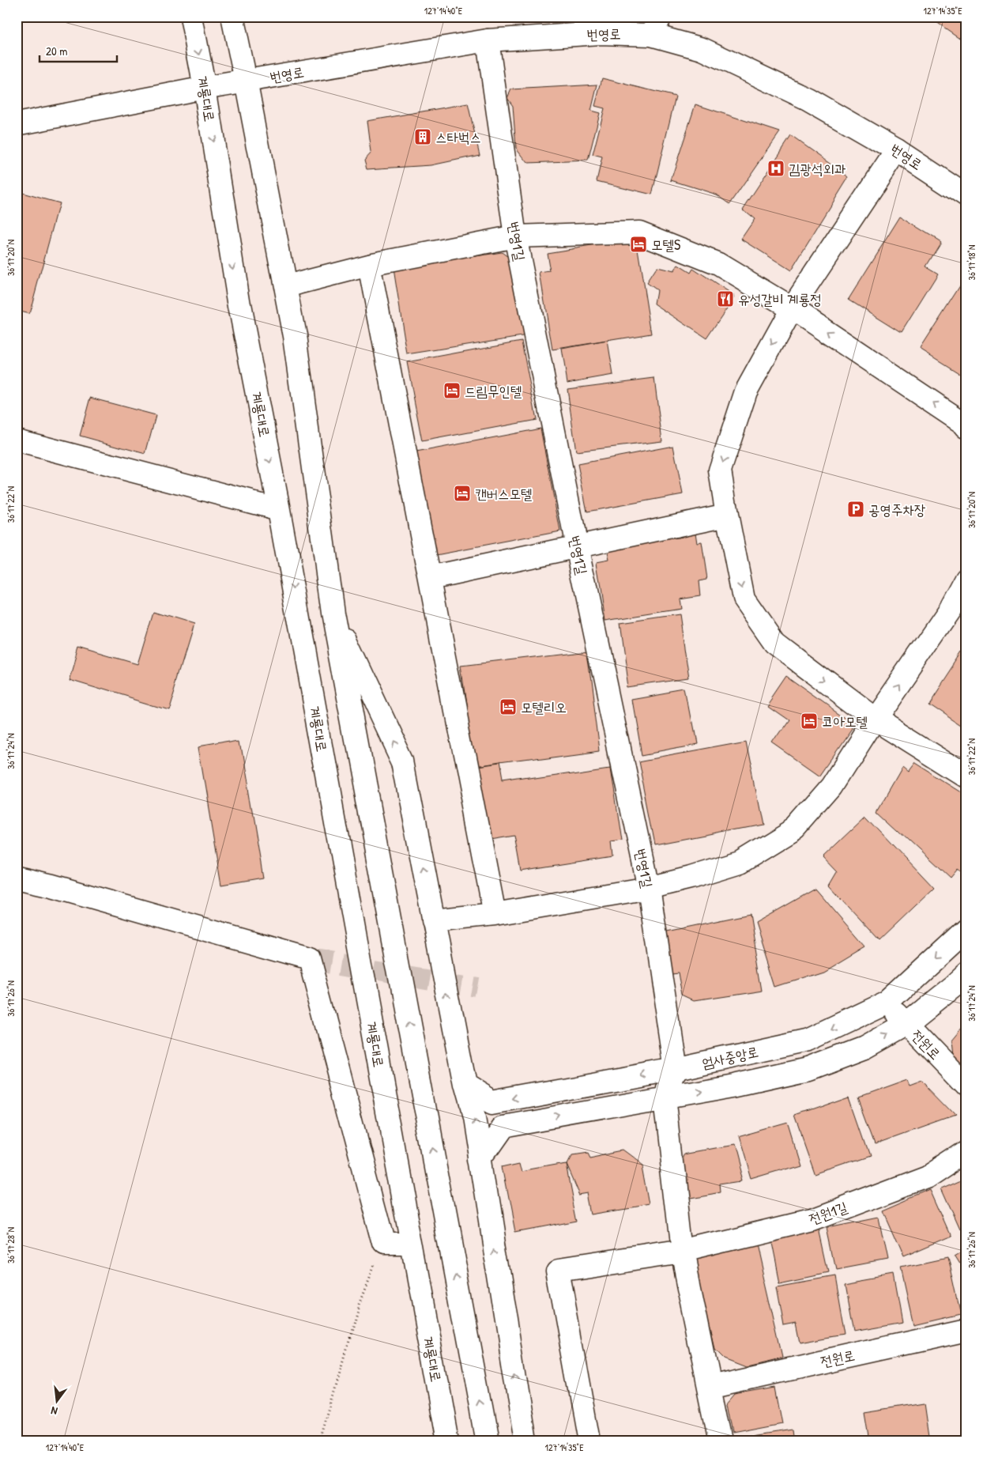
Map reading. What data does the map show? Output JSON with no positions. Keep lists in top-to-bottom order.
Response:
{
  "streets": {
    "street": [
      "번영로",
      "계룡대로",
      "번영1길",
      "전원로",
      "엄사중앙로",
      "전원1길"
    ]
  },
  "crossings": [
    ["번영로", "계룡대로"],
    ["번영로", "번영1길"],
    ["번영1길", "엄사중앙로"],
    ["전원로", "엄사중앙로"]
  ],
  "places": {
    "building": ["스타벅스"],
    "hospital": ["김광석외과"],
    "hotel": [
      "모텔S",
      "드림무인텔",
      "캔버스모텔",
      "모텔리오",
      "코아모텔"
    ],
    "restaurant": ["유성갈비 계룡정"],
    "parking": ["공영주차장"]
  },
  "scale_bar": "20 m",
  "north": "bottom",
  "coordinates": [
    "127°14'40\"E",
    "127°14'35\"E",
    "36°17'20\"N",
    "36°17'18\"N",
    "36°17'22\"N",
    "36°17'24\"N",
    "36°17'26\"N",
    "36°17'28\"N"
  ]
}
